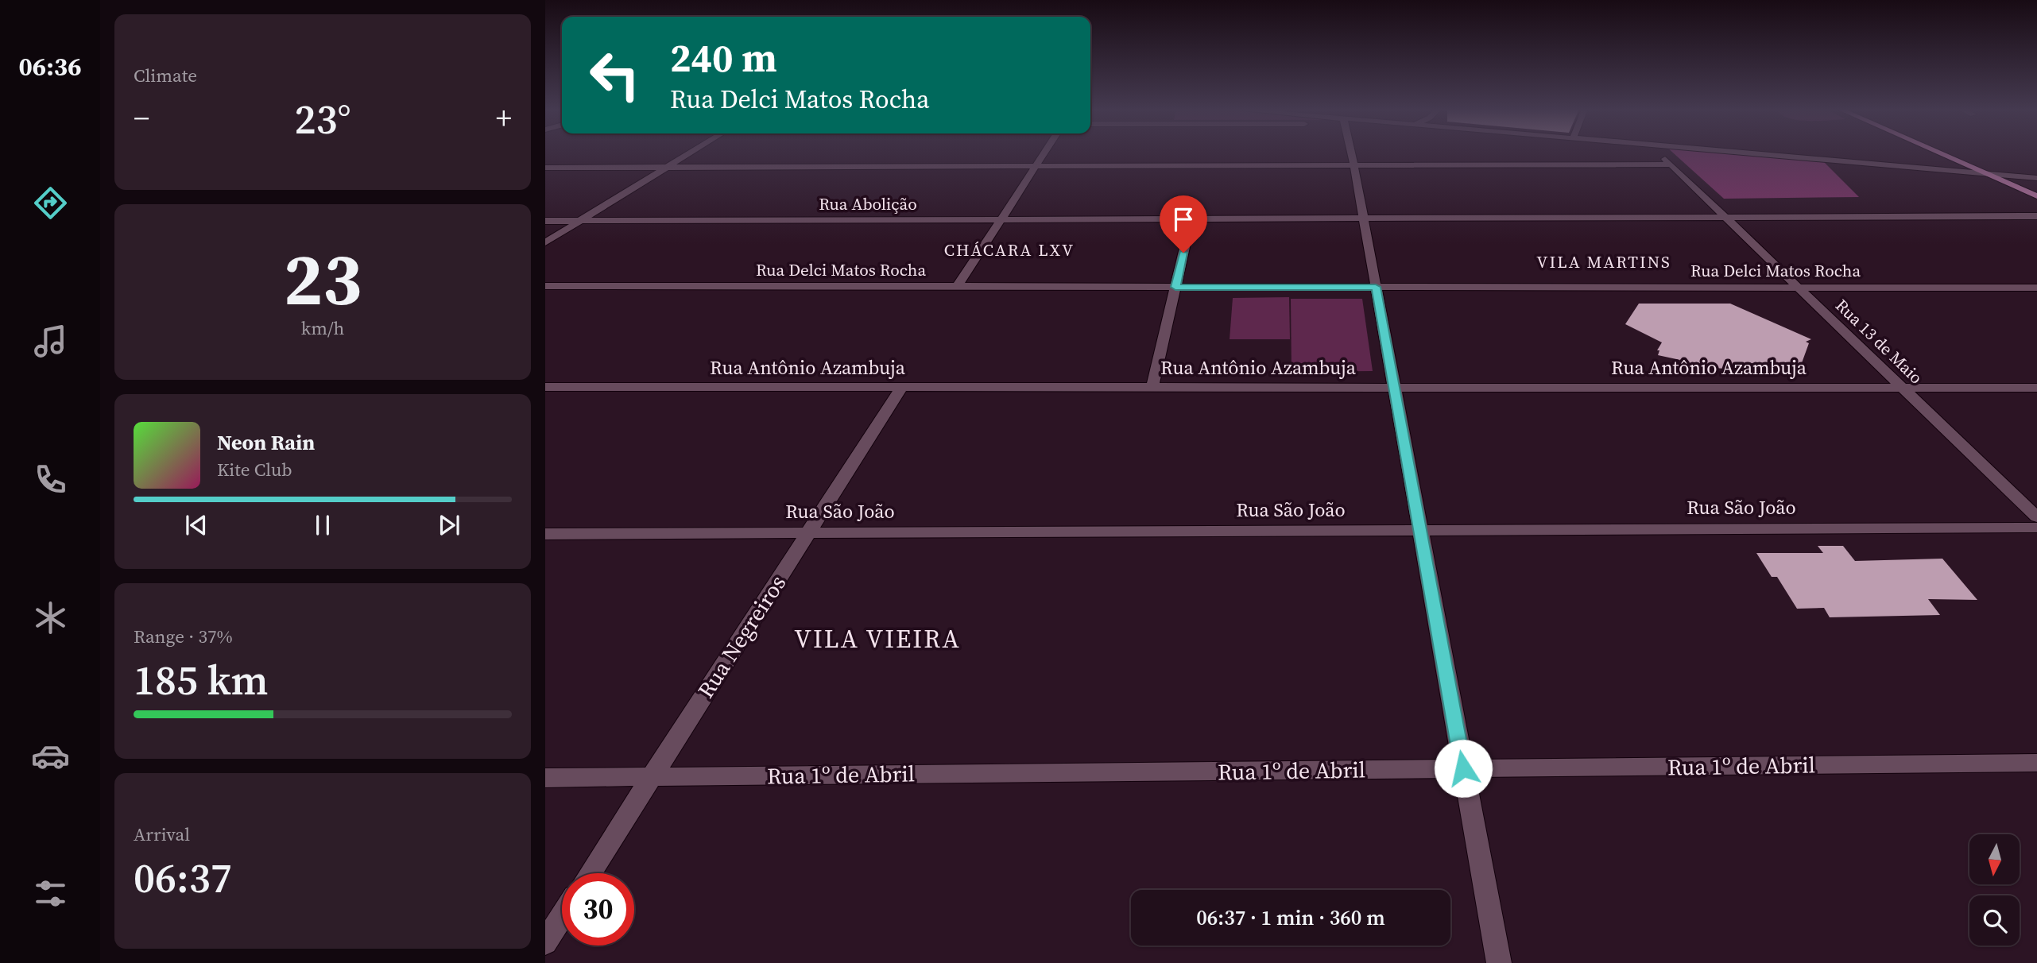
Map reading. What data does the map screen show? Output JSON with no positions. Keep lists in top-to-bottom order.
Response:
{
  "streets": {
    "street": [
      "Rua Abolição",
      "Rua Delci Matos Rocha",
      "Rua 13 de Maio",
      "Rua Antônio Azambuja",
      "Rua São João",
      "Rua Negreiros",
      "Rua 1º de Abril"
    ]
  },
  "crossings": [
    ["Rua Abolição", "Rua 13 de Maio"],
    ["Rua Delci Matos Rocha", "Rua 13 de Maio"],
    ["Rua 13 de Maio", "Rua Antônio Azambuja"],
    ["Rua Antônio Azambuja", "Rua Negreiros"],
    ["Rua São João", "Rua Negreiros"],
    ["Rua Negreiros", "Rua 1º de Abril"]
  ],
  "districts": ["CHÁCARA LXV", "VILA MARTINS", "VILA VIEIRA"],
  "north": "bottom",
  "page": {
    "tabs": "06:36",
    "tile": [
      "Climate",
      ["23", "km/h"],
      ["Range · 37%", "185 km"],
      ["Arrival", "06:37"]
    ],
    "turn": ["240 m", "Rua Delci Matos Rocha"],
    "heat": ["−", "23°", "+"],
    "song": ["Neon Rain", "Kite Club"],
    "limit": "30",
    "trip": "06:37 · 1 min · 360 m"
  }
}
